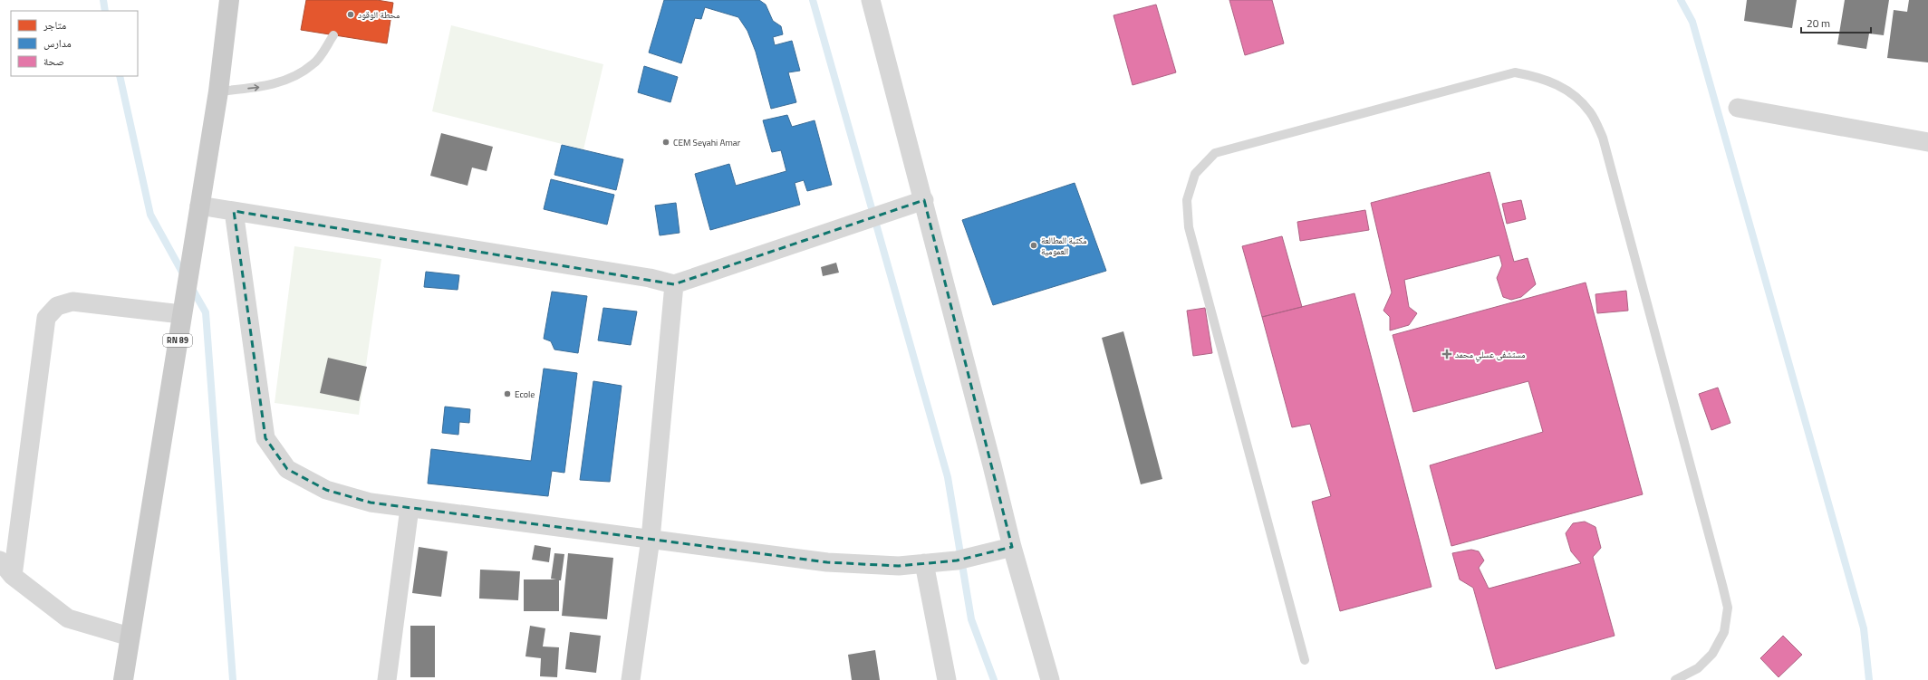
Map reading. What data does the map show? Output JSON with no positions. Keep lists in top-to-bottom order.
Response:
{
  "streets": {
    "main road": ["RN 89"]
  },
  "places": {
    "other": [
      "محطة الوقود",
      "CEM Seyahi Amar",
      "مكتبة المطالعة العمومية",
      "Ecole"
    ],
    "health": ["مستشفى عسلي محمد"]
  },
  "legend": ["متاجر", "مدارس", "صحة"],
  "scale_bar": "20 m"
}
